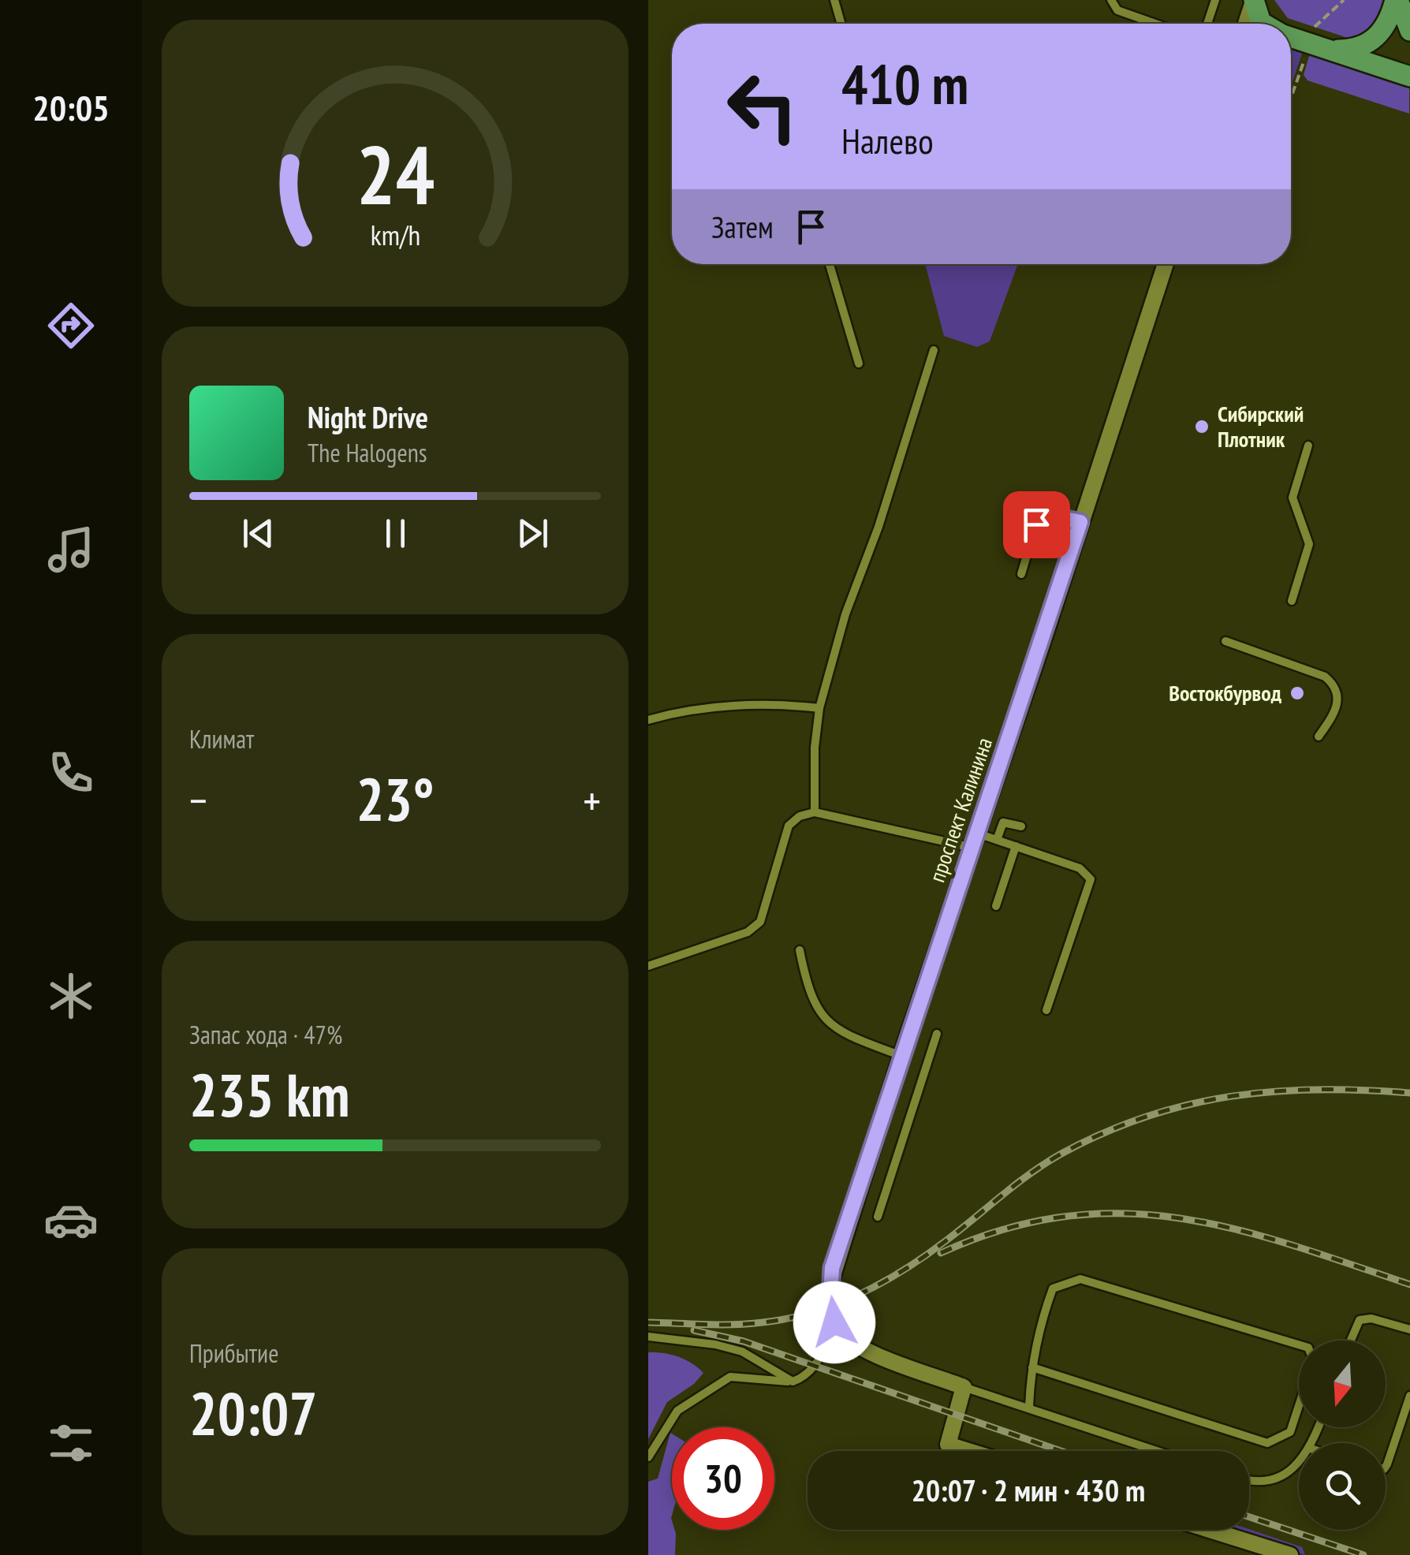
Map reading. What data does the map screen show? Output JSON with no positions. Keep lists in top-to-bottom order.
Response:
{
  "streets": {
    "street": ["проспект Калинина"]
  },
  "places": ["Сибирский Плотник", "Востокбурвод"],
  "north": "bottom",
  "page": {
    "tabs": "20:05",
    "turn": ["410 m", "Налево"],
    "then": "Затем",
    "song": ["Night Drive", "The Halogens"],
    "tile": [
      "Климат",
      ["Запас хода · 47%", "235 km"],
      ["Прибытие", "20:07"]
    ],
    "heat": ["−", "23°", "+"],
    "limit": "30",
    "trip": "20:07 · 2 мин · 430 m",
    "gauge": ["24", "km/h"]
  }
}
